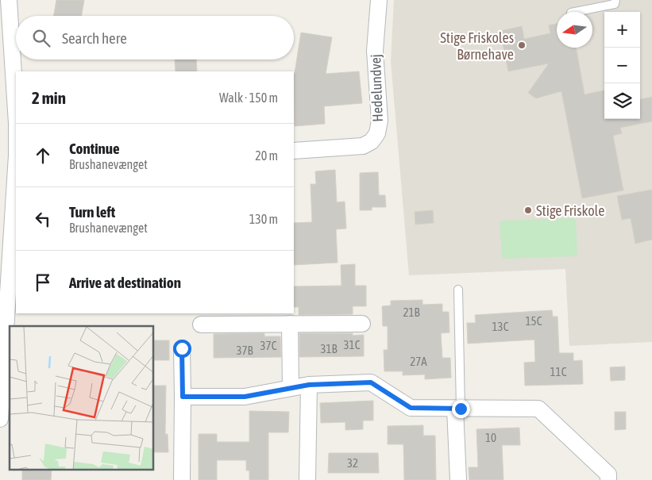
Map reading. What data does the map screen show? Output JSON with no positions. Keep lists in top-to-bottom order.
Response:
{
  "streets": {
    "street": ["Hedelundvej"]
  },
  "places": ["Stige Friskoles Børnehave", "Stige Friskole"],
  "house_numbers": [
    "21B",
    "15C",
    "13C",
    "31C",
    "37C",
    "31B",
    "37B",
    "27A",
    "11C",
    "10",
    "32"
  ],
  "north": "left",
  "page": {
    "map_buttons": ["+", "−"],
    "search": "Search here",
    "heading": ["2 min", "Walk · 150 m"],
    "list": [
      ["Continue", "Brushanevænget", "20 m"],
      ["Turn left", "Brushanevænget", "130 m"],
      "Arrive at destination"
    ]
  }
}
